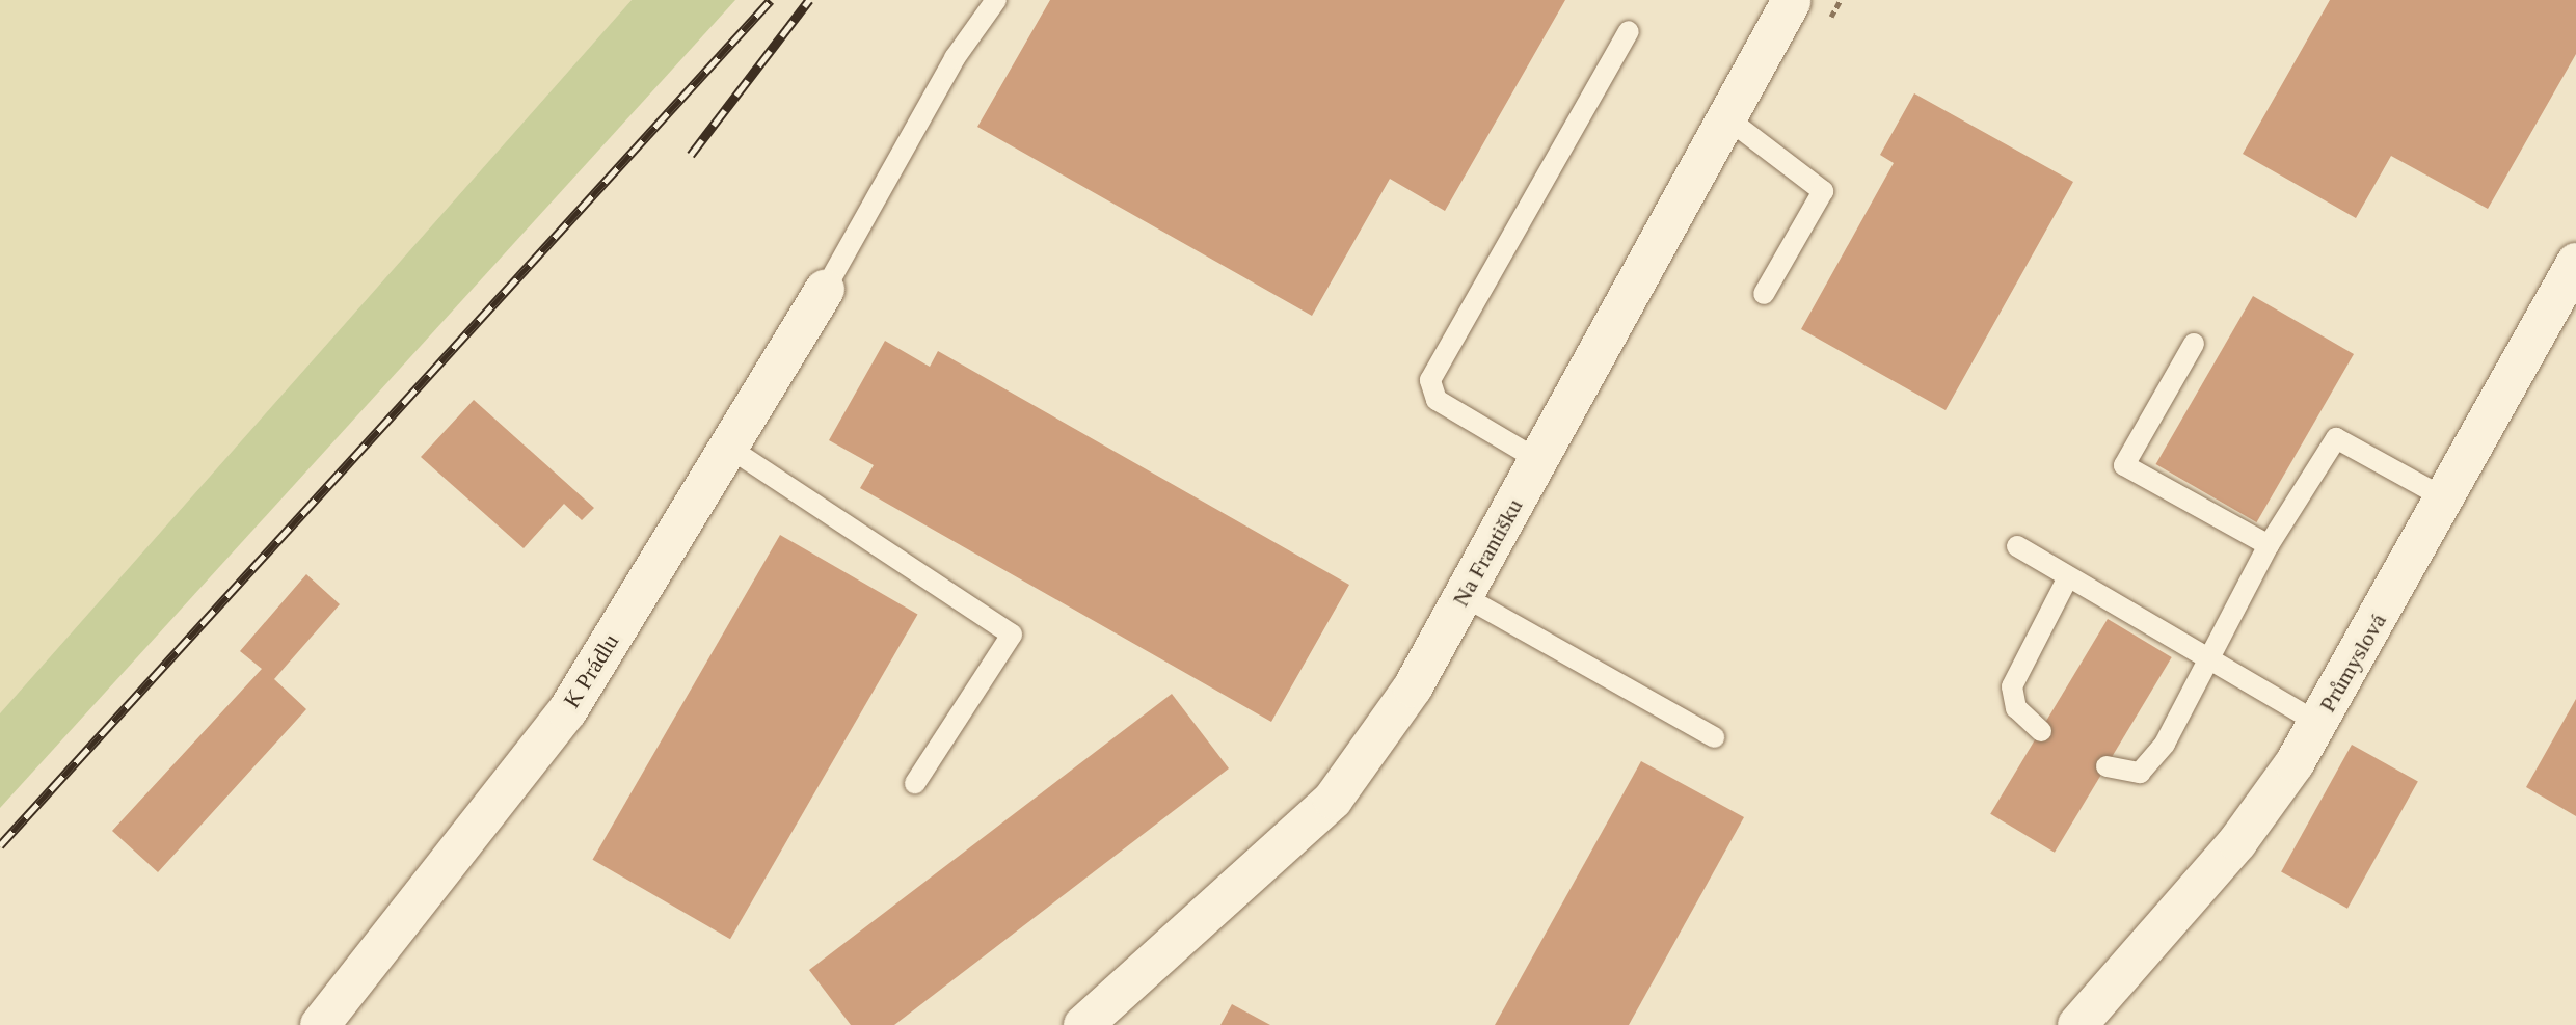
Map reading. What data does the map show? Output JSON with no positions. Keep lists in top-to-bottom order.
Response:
{
  "streets": {
    "street": ["Na Františku", "Průmyslová", "K Prádlu"]
  }
}
